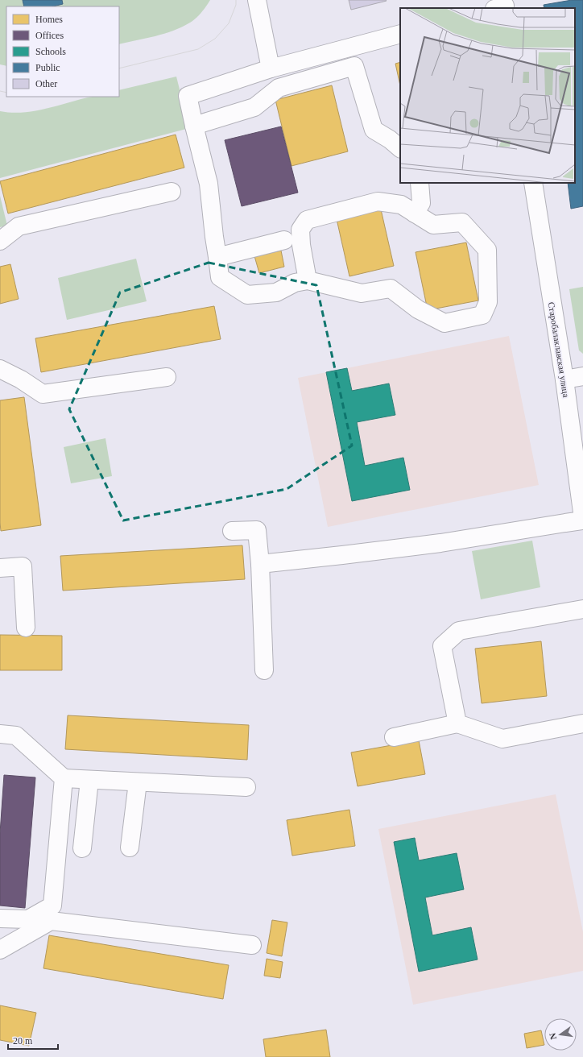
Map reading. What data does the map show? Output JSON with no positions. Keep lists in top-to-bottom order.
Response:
{
  "streets": {
    "street": ["Старобалаклавская улица"]
  },
  "legend": [
    "Homes",
    "Offices",
    "Schools",
    "Public",
    "Other"
  ],
  "scale_bar": "20 m",
  "north": "left"
}
